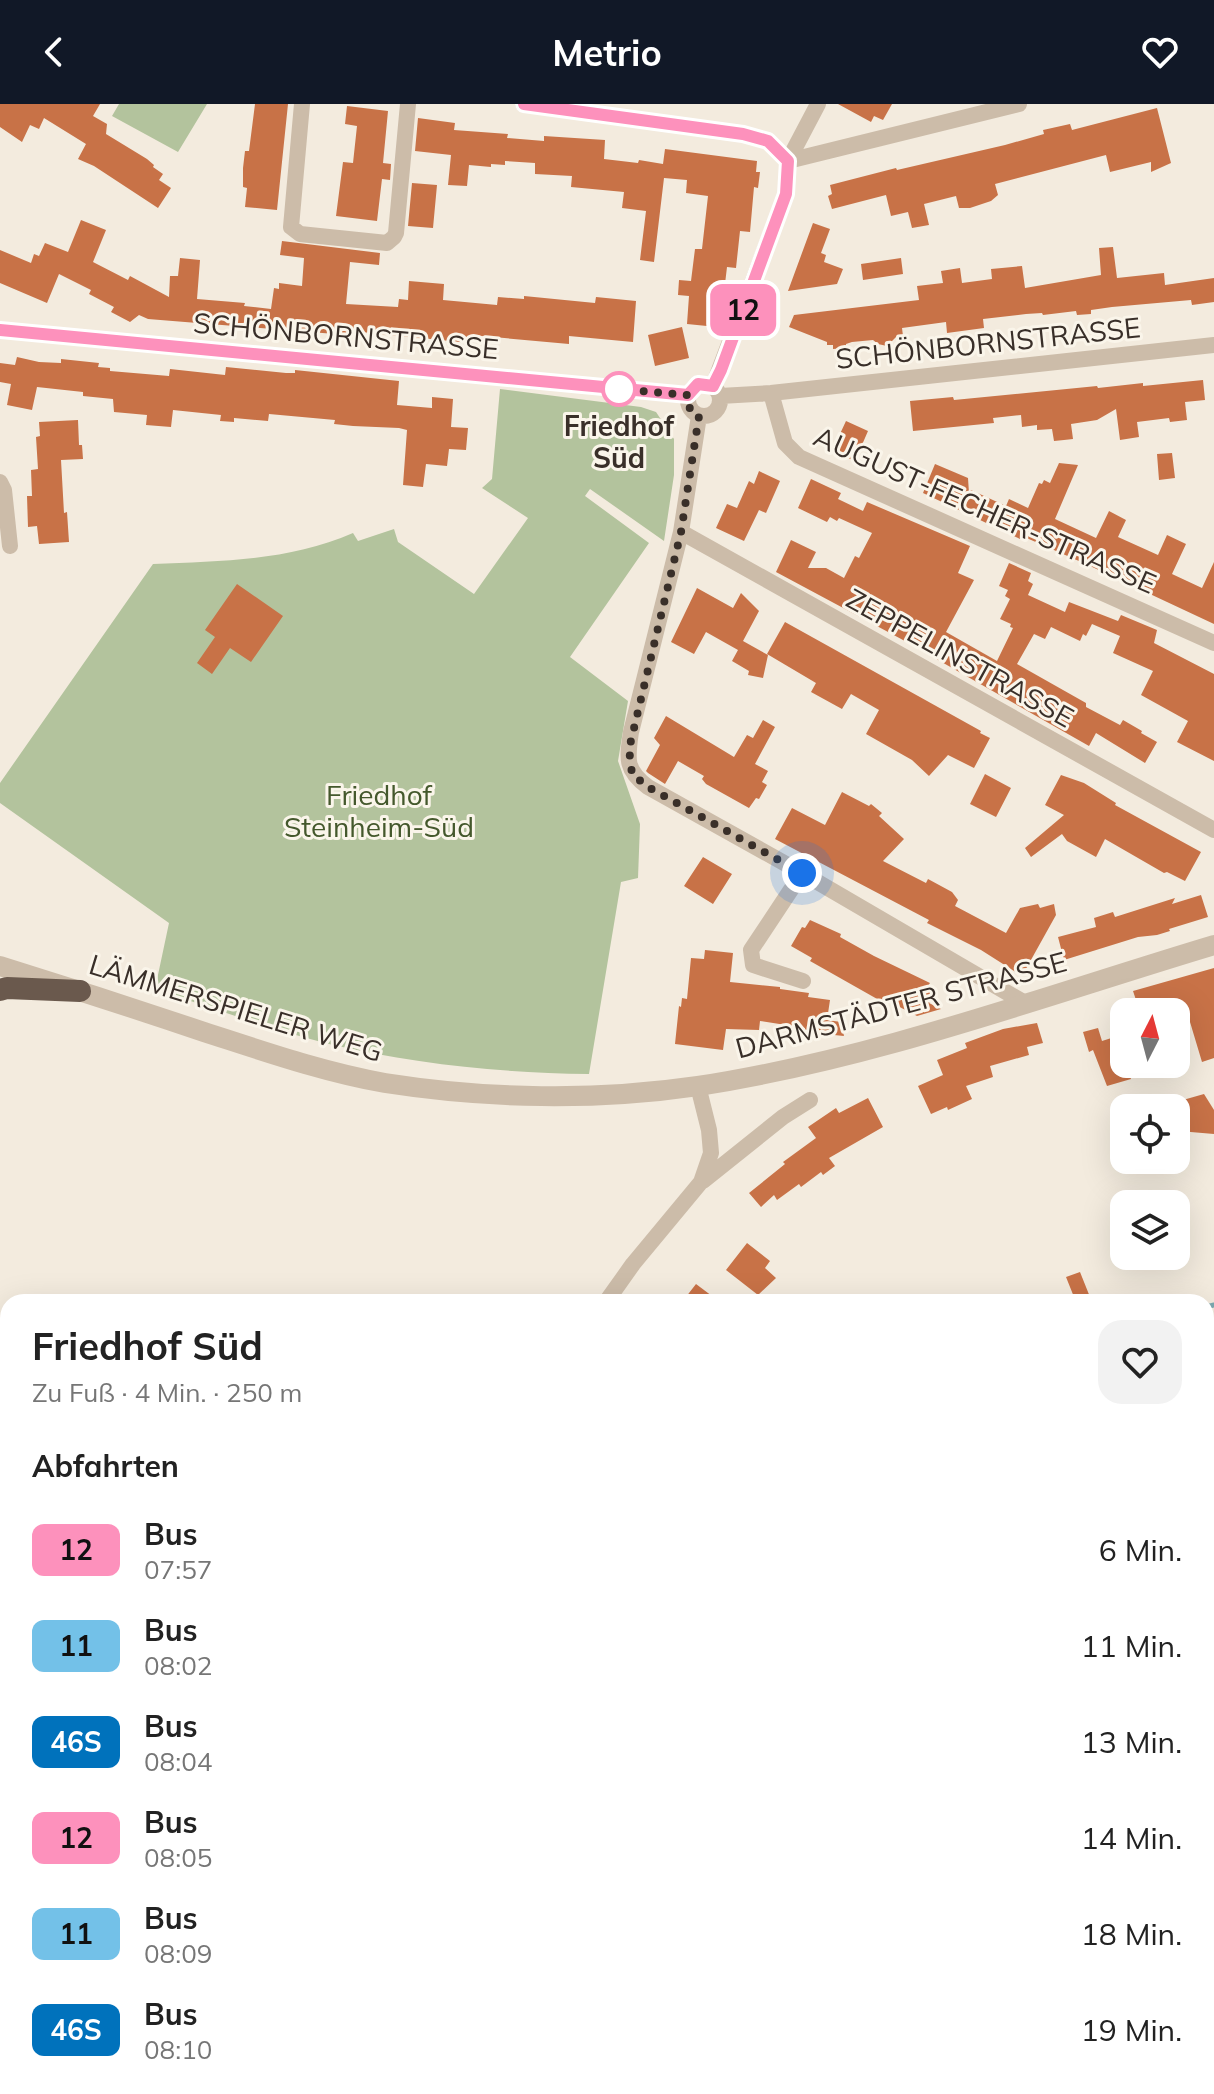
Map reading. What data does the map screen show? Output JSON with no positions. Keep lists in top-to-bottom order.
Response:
{
  "streets": {
    "street": [
      "SCHÖNBORNSTRASSE",
      "AUGUST-FECHER-STRASSE",
      "ZEPPELINSTRASSE",
      "DARMSTÄDTER STRASSE",
      "LÄMMERSPIELER WEG"
    ]
  },
  "crossings": [
    ["SCHÖNBORNSTRASSE", "AUGUST-FECHER-STRASSE"],
    ["DARMSTÄDTER STRASSE", "LÄMMERSPIELER WEG"]
  ],
  "parks": ["Friedhof Steinheim-Süd"],
  "places": ["Friedhof Süd"],
  "lines": ["bus line 12"],
  "north": "top",
  "page": {
    "header": "Metrio",
    "on_map": "12",
    "heading": [
      ["Friedhof Süd", "Zu Fuß · 4 Min. · 250 m"],
      "Abfahrten"
    ],
    "list": [
      {
        "mark": "12",
        "name": "Bus",
        "note": "07:57",
        "value": "6 Min."
      },
      {
        "mark": "11",
        "name": "Bus",
        "note": "08:02",
        "value": "11 Min."
      },
      {
        "mark": "46S",
        "name": "Bus",
        "note": "08:04",
        "value": "13 Min."
      },
      {
        "mark": "12",
        "name": "Bus",
        "note": "08:05",
        "value": "14 Min."
      },
      {
        "mark": "11",
        "name": "Bus",
        "note": "08:09",
        "value": "18 Min."
      },
      {
        "mark": "46S",
        "name": "Bus",
        "note": "08:10",
        "value": "19 Min."
      }
    ]
  }
}
